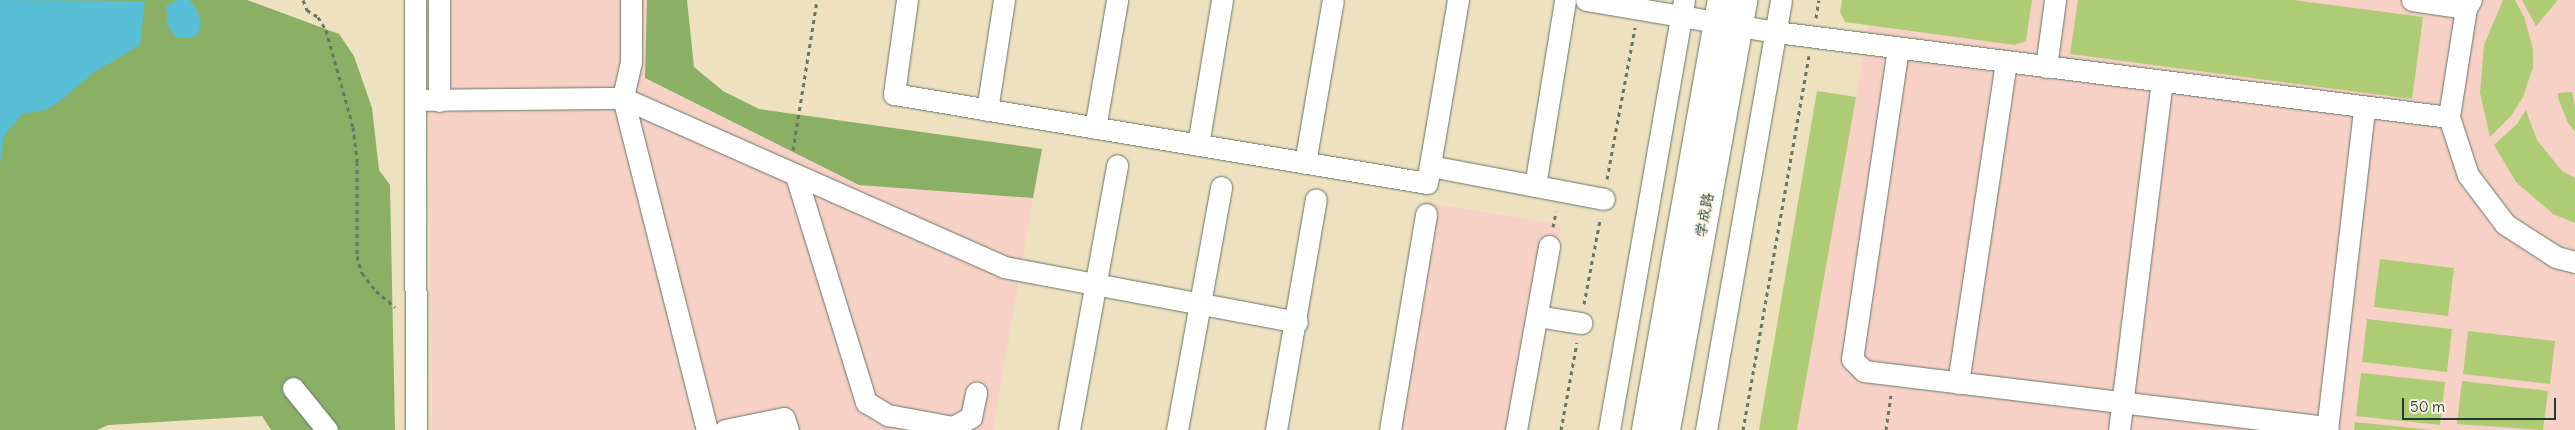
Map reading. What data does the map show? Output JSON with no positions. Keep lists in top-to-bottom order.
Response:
{
  "streets": {
    "main road": ["学成路"]
  },
  "scale_bar": "50 m"
}
